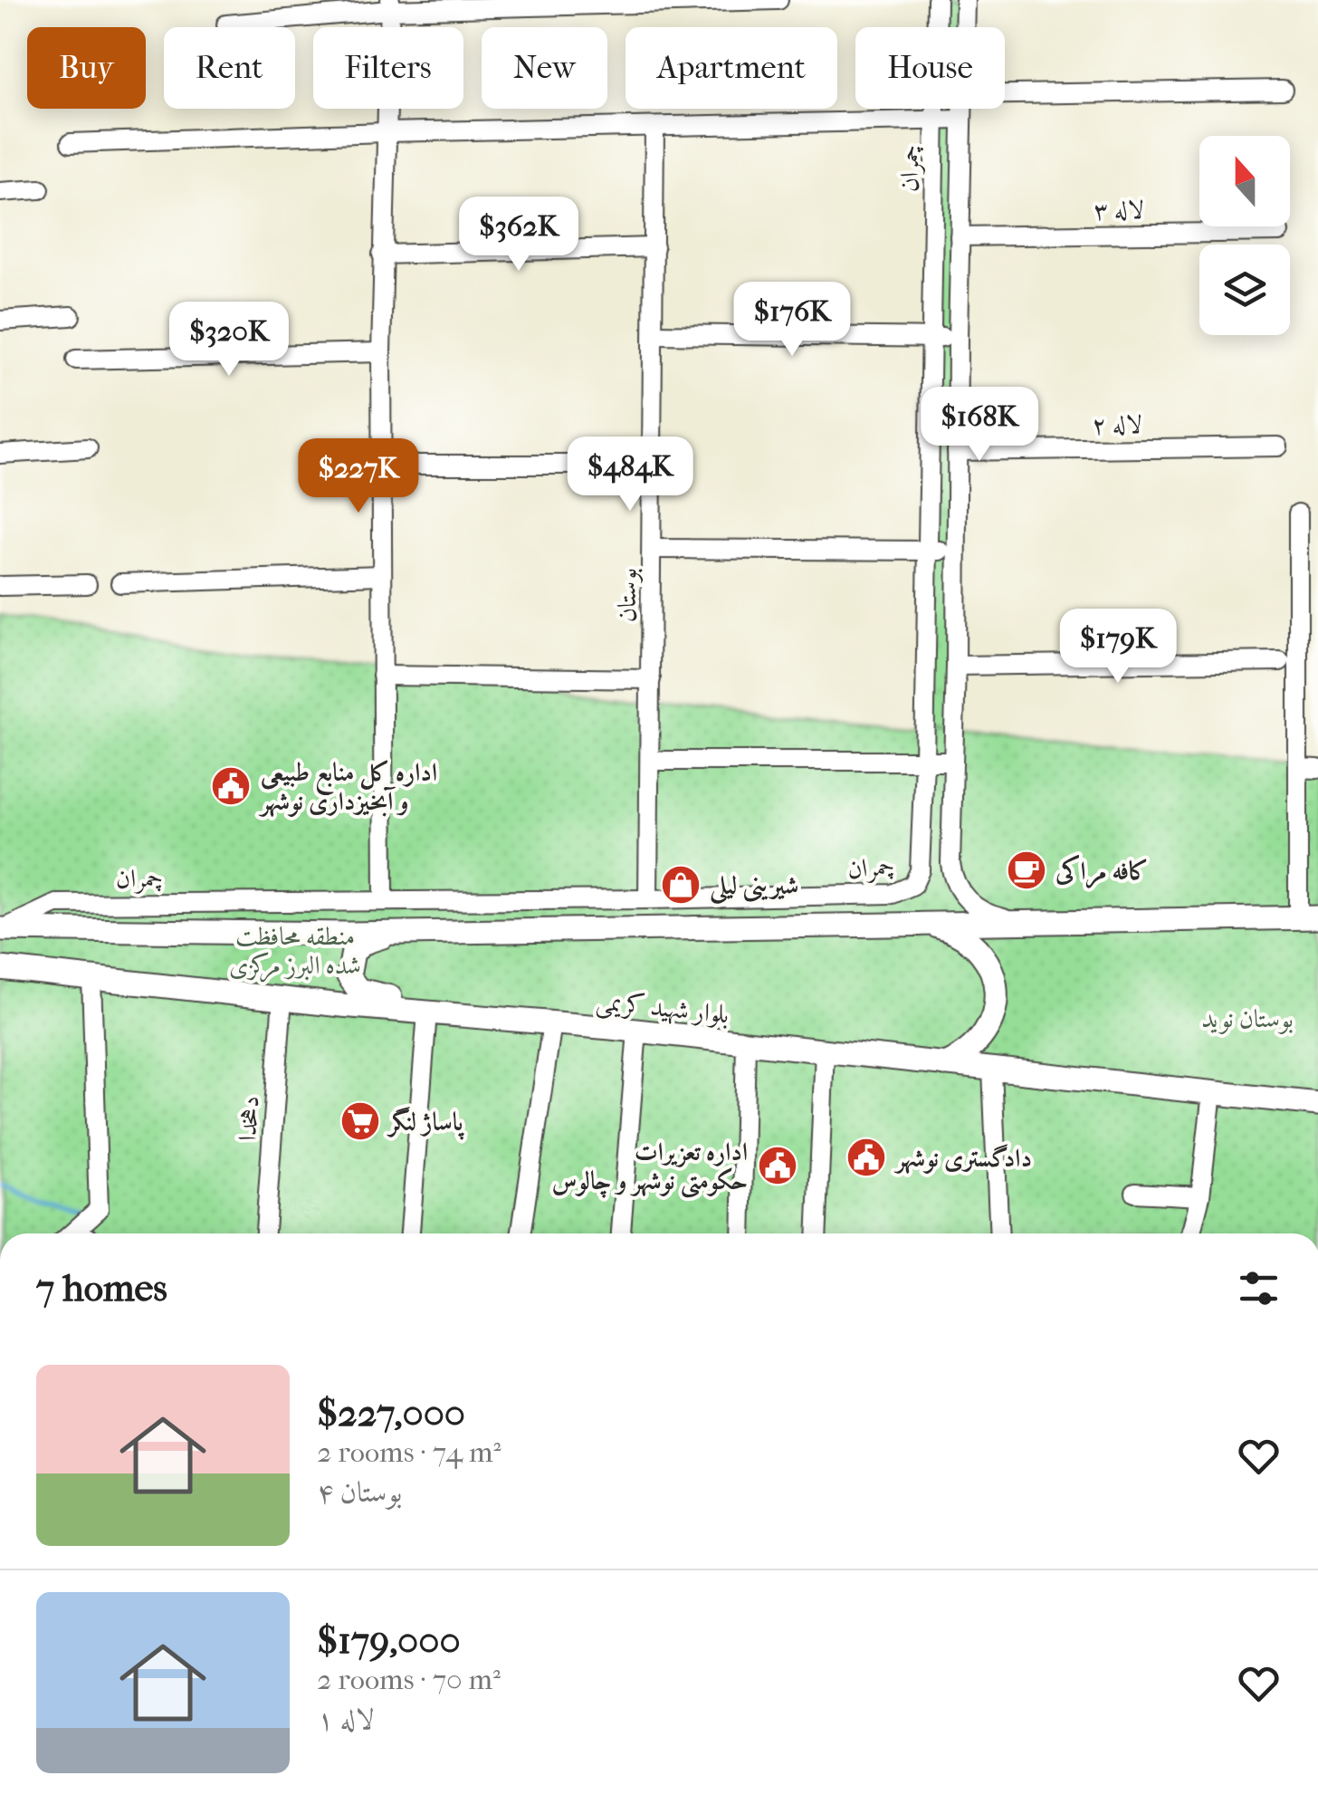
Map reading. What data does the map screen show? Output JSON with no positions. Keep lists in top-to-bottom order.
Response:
{
  "streets": {
    "main road": ["بلوار شهید کریمی"],
    "street": [
      "چمران",
      "لاله ۳",
      "لاله ۲",
      "بوستان",
      "دهخدا"
    ]
  },
  "crossings": [
    ["چمران", "لاله ۳"],
    ["چمران", "لاله ۲"],
    ["چمران", "بوستان"],
    ["بلوار شهید کریمی", "دهخدا"]
  ],
  "parks": ["منطقه محافظت شده البرز مرکزی", "بوستان نوید"],
  "places": {
    "public building": ["اداره كل منابع طبيعی و آبخيزداری نوشهر", "دادگستری نوشهر", "اداره تعزیرات حکومتی نوشهر و چالوس"],
    "cafe": ["کافه مراکی"],
    "shop": ["شیرینی لیلی"],
    "supermarket": ["پاساژ لنگر"]
  },
  "north": "top",
  "page": {
    "chip": [
      "Buy",
      "Rent",
      "Filters",
      "New",
      "Apartment",
      "House"
    ],
    "price": [
      "$362K",
      "$176K",
      "$320K",
      "$168K",
      "$484K",
      "$227K",
      "$179K"
    ],
    "heading": "7 homes",
    "list": [
      {
        "name": "$227,000",
        "note": "2 rooms · 74 m² · بوستان ۴"
      },
      {
        "name": "$179,000",
        "note": "2 rooms · 70 m² · لاله ۱"
      }
    ]
  }
}
